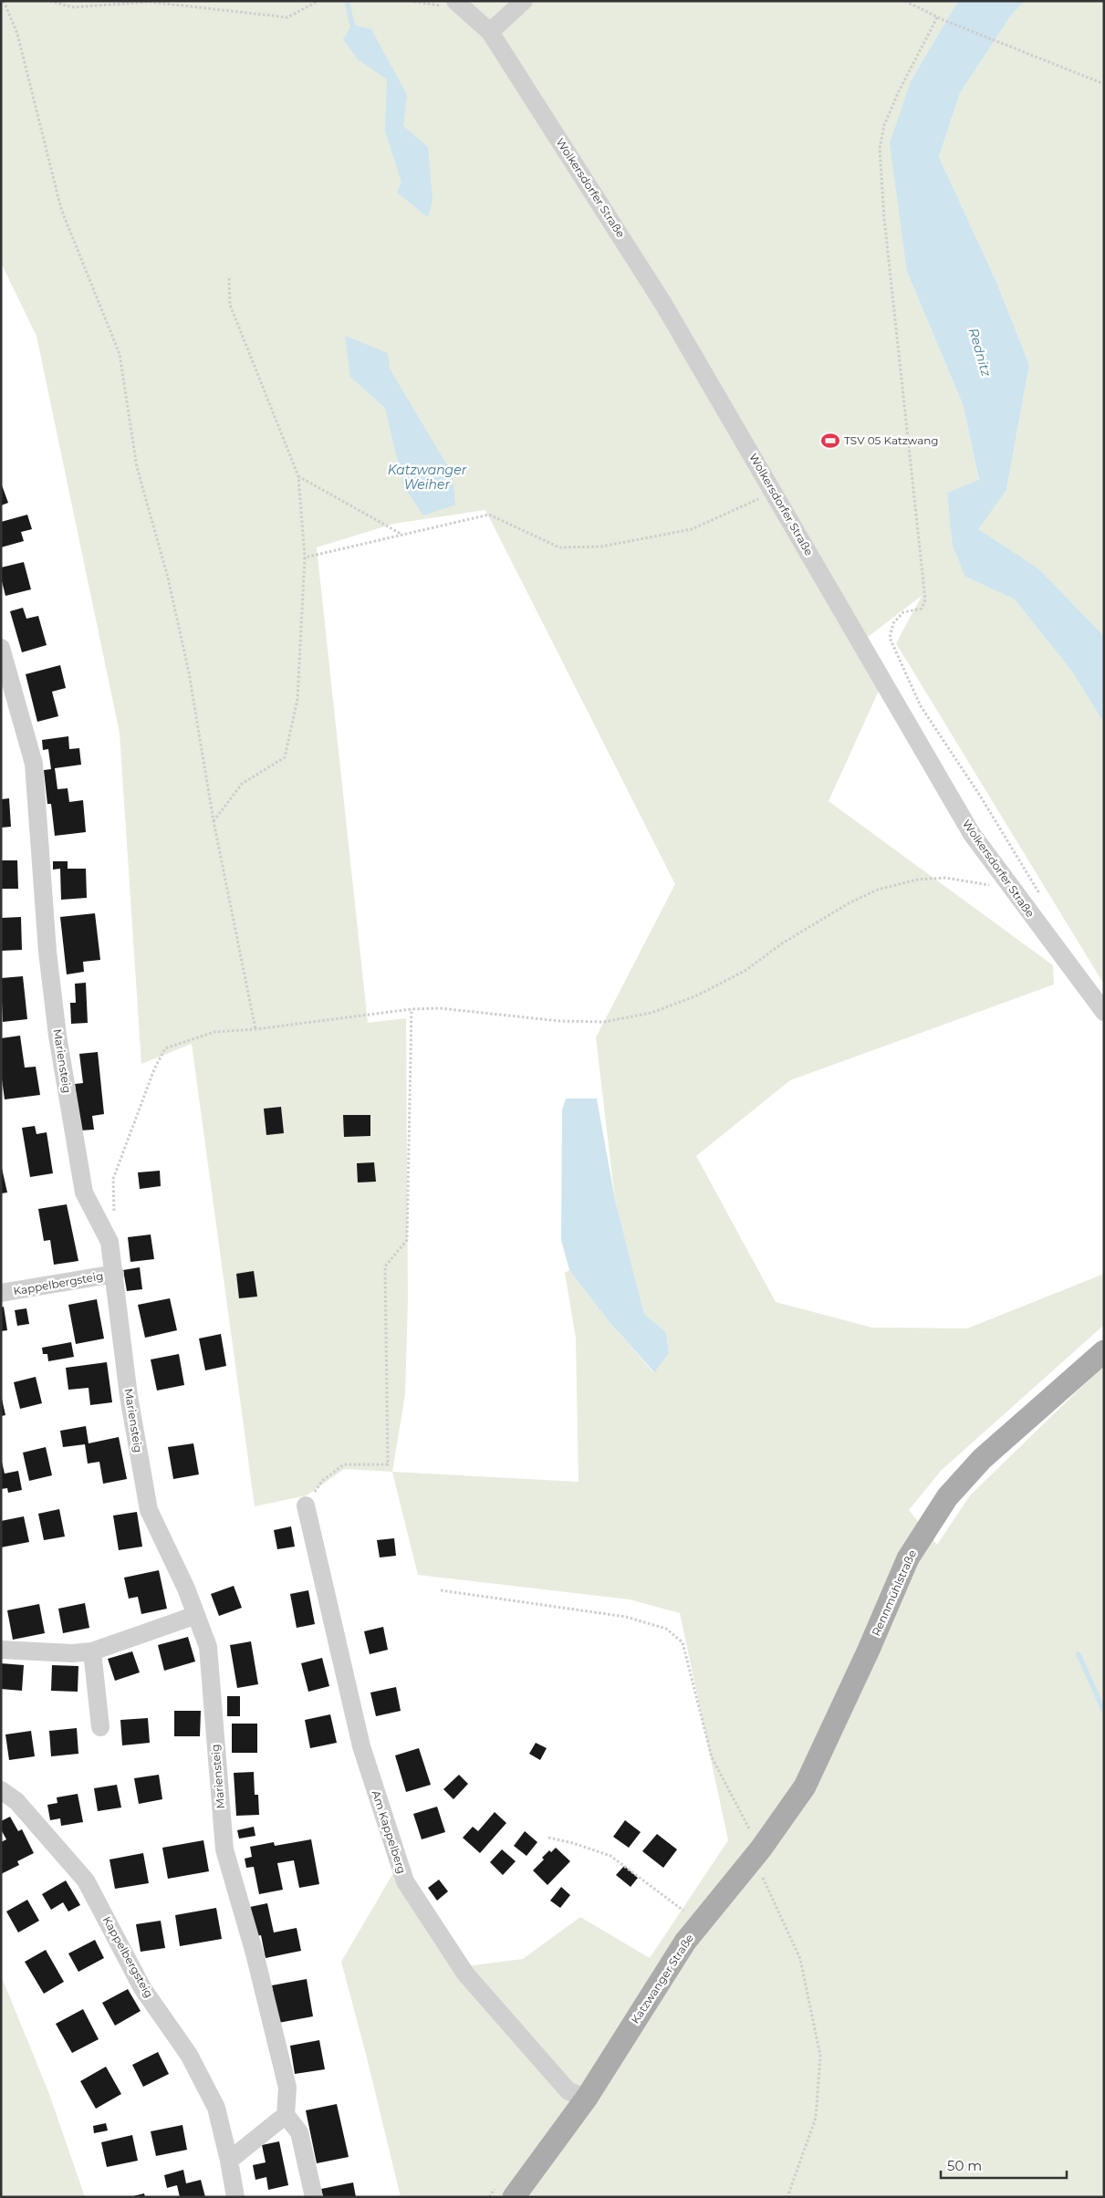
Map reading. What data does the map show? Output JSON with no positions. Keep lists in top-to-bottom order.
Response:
{
  "streets": {
    "main road": ["Rennmühlstraße", "Katzwanger Straße"],
    "street": [
      "Wolkersdorfer Straße",
      "Mariensteig",
      "Kappelbergsteig",
      "Am Kappelberg"
    ]
  },
  "crossings": [
    ["Mariensteig", "Kappelbergsteig"],
    ["Rennmühlstraße", "Katzwanger Straße"],
    ["Am Kappelberg", "Katzwanger Straße"]
  ],
  "water": ["Rednitz", "Katzwanger Weiher"],
  "places": {
    "sports": ["TSV 05 Katzwang"]
  },
  "scale_bar": "50 m"
}
